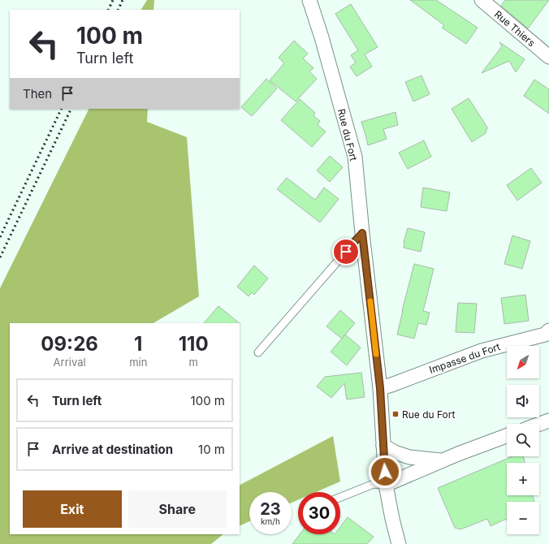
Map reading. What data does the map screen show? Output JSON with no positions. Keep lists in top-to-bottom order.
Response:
{
  "streets": {
    "street": ["Rue Thiers", "Rue du Fort", "Impasse du Fort"]
  },
  "crossings": [
    ["Rue du Fort", "Impasse du Fort"]
  ],
  "places": {
    "transit": ["Rue du Fort"]
  },
  "north": "bottom left",
  "page": {
    "turn": ["100 m", "Turn left"],
    "then": "Then",
    "eta": [
      "09:26",
      "Arrival",
      "1",
      "min",
      "110",
      "m"
    ],
    "map_buttons": ["+", "−"],
    "list": [
      {
        "name": "Turn left",
        "value": "100 m"
      },
      {
        "name": "Arrive at destination",
        "value": "10 m"
      }
    ],
    "buttons": ["Exit", "Share"],
    "speed": "23 km/h",
    "limit": "30"
  }
}
